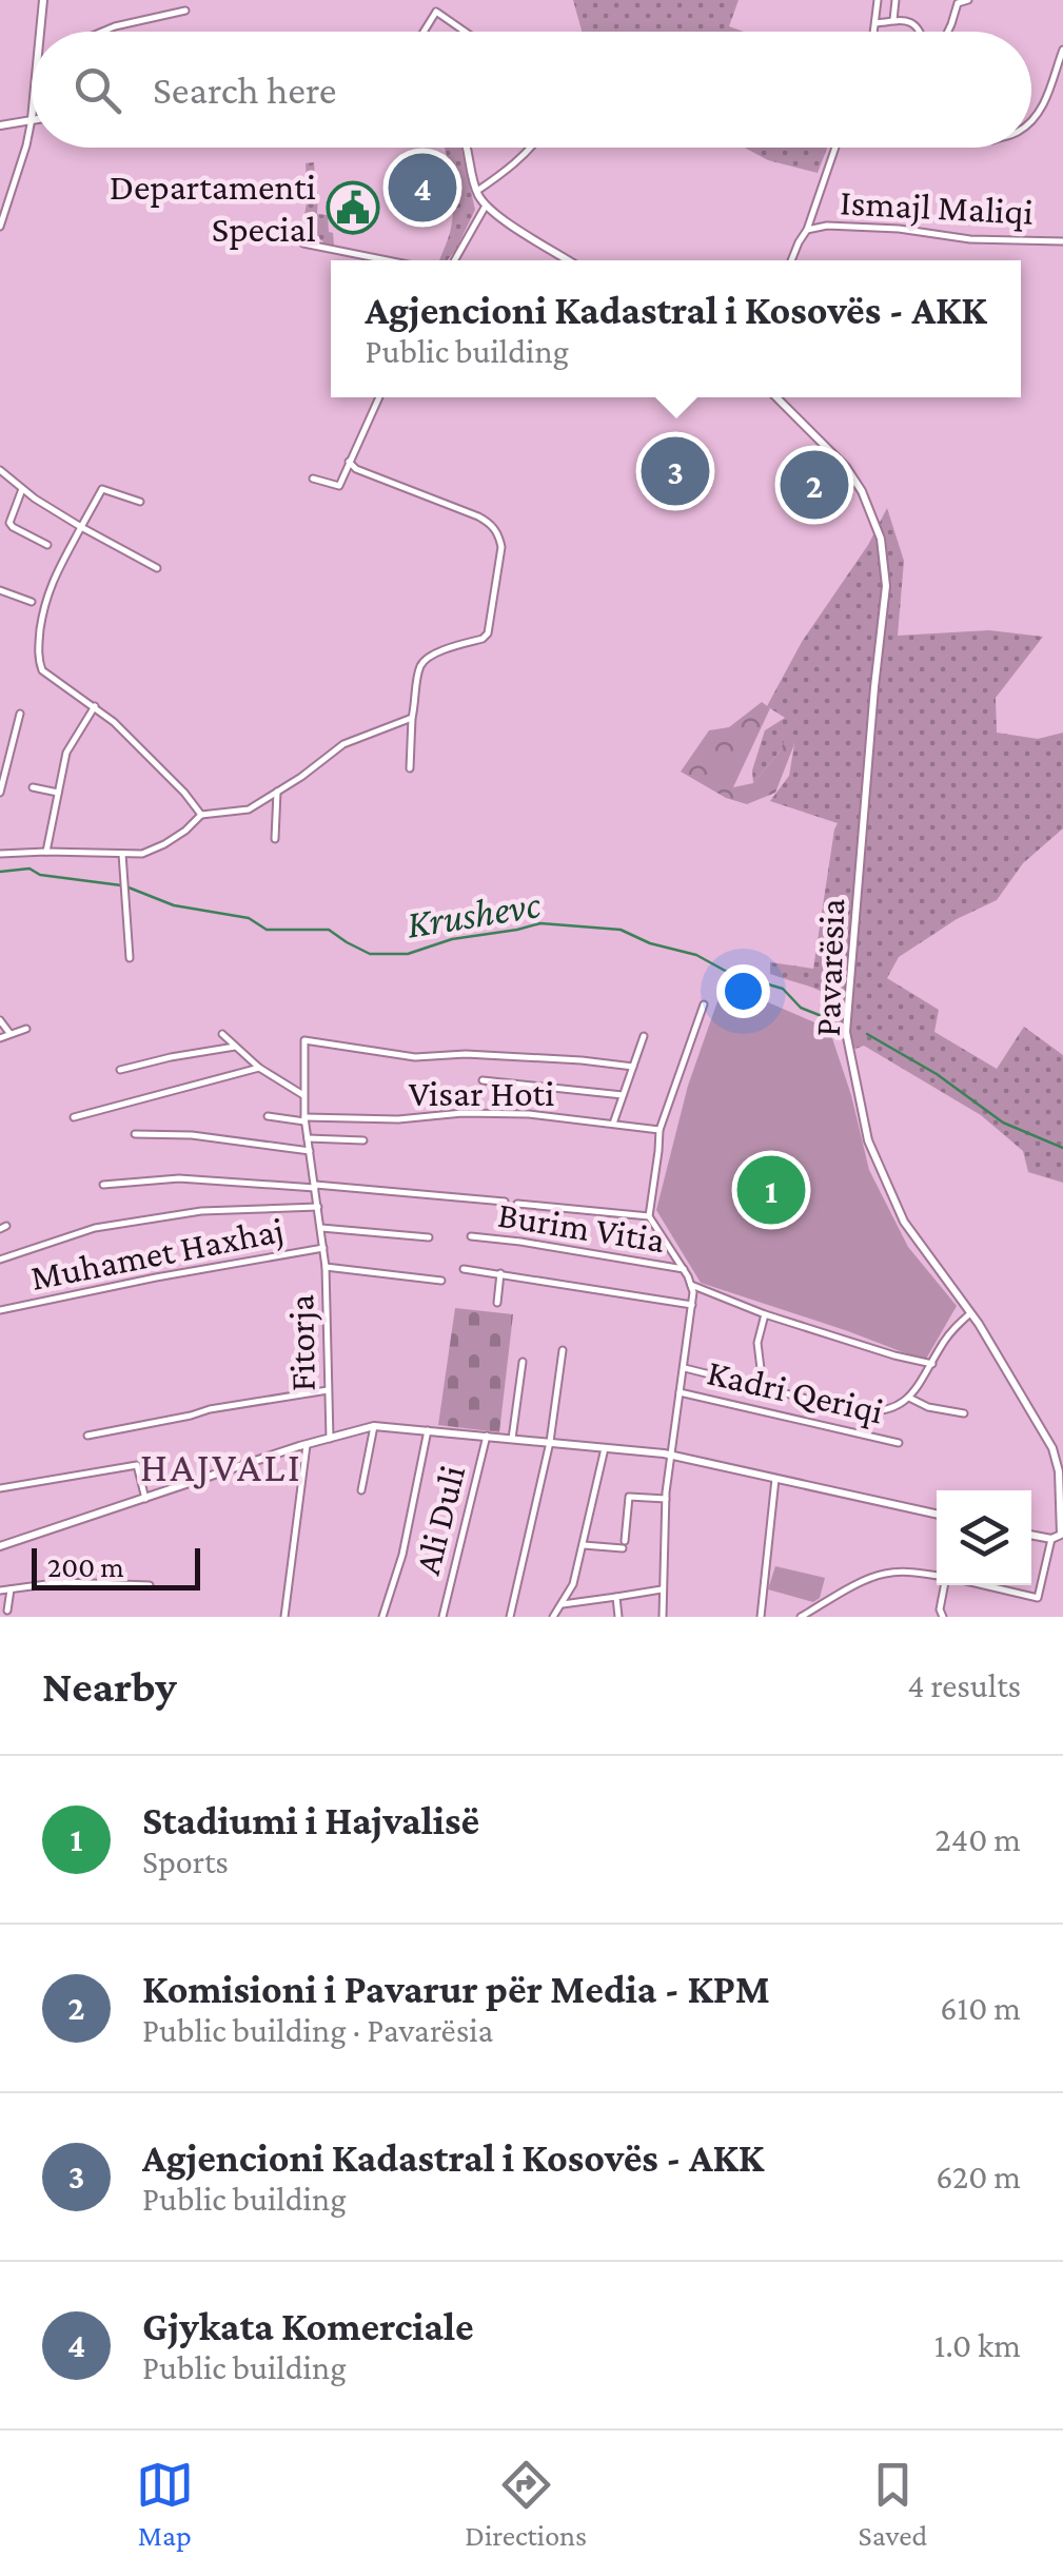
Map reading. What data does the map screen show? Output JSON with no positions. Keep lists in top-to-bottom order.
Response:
{
  "streets": {
    "street": [
      "Ismajl Maliqi",
      "Pavarësia",
      "Visar Hoti",
      "Burim Vitia",
      "Muhamet Haxhaj",
      "Fitorja",
      "Kadri Qeriqi",
      "Ali Duli"
    ]
  },
  "crossings": [
    ["Visar Hoti", "Fitorja"],
    ["Muhamet Haxhaj", "Fitorja"]
  ],
  "districts": ["HAJVALI"],
  "water": ["Krushevc"],
  "places": {
    "public building": ["Departamenti Special"]
  },
  "scale_bar": "200 m",
  "page": {
    "search": "Search here",
    "pins": [
      "4",
      "3",
      "2",
      "1"
    ],
    "popup": ["Agjencioni Kadastral i Kosovës - AKK", "Public building"],
    "scale": "200 m",
    "heading": ["Nearby", "4 results"],
    "list": [
      {
        "mark": "1",
        "name": "Stadiumi i Hajvalisë",
        "note": "Sports",
        "value": "240 m"
      },
      {
        "mark": "2",
        "name": "Komisioni i Pavarur për Media - KPM",
        "note": "Public building · Pavarësia",
        "value": "610 m"
      },
      {
        "mark": "3",
        "name": "Agjencioni Kadastral i Kosovës - AKK",
        "note": "Public building",
        "value": "620 m"
      },
      {
        "mark": "4",
        "name": "Gjykata Komerciale",
        "note": "Public building",
        "value": "1.0 km"
      }
    ],
    "nav": ["Map", "Directions", "Saved"]
  }
}
